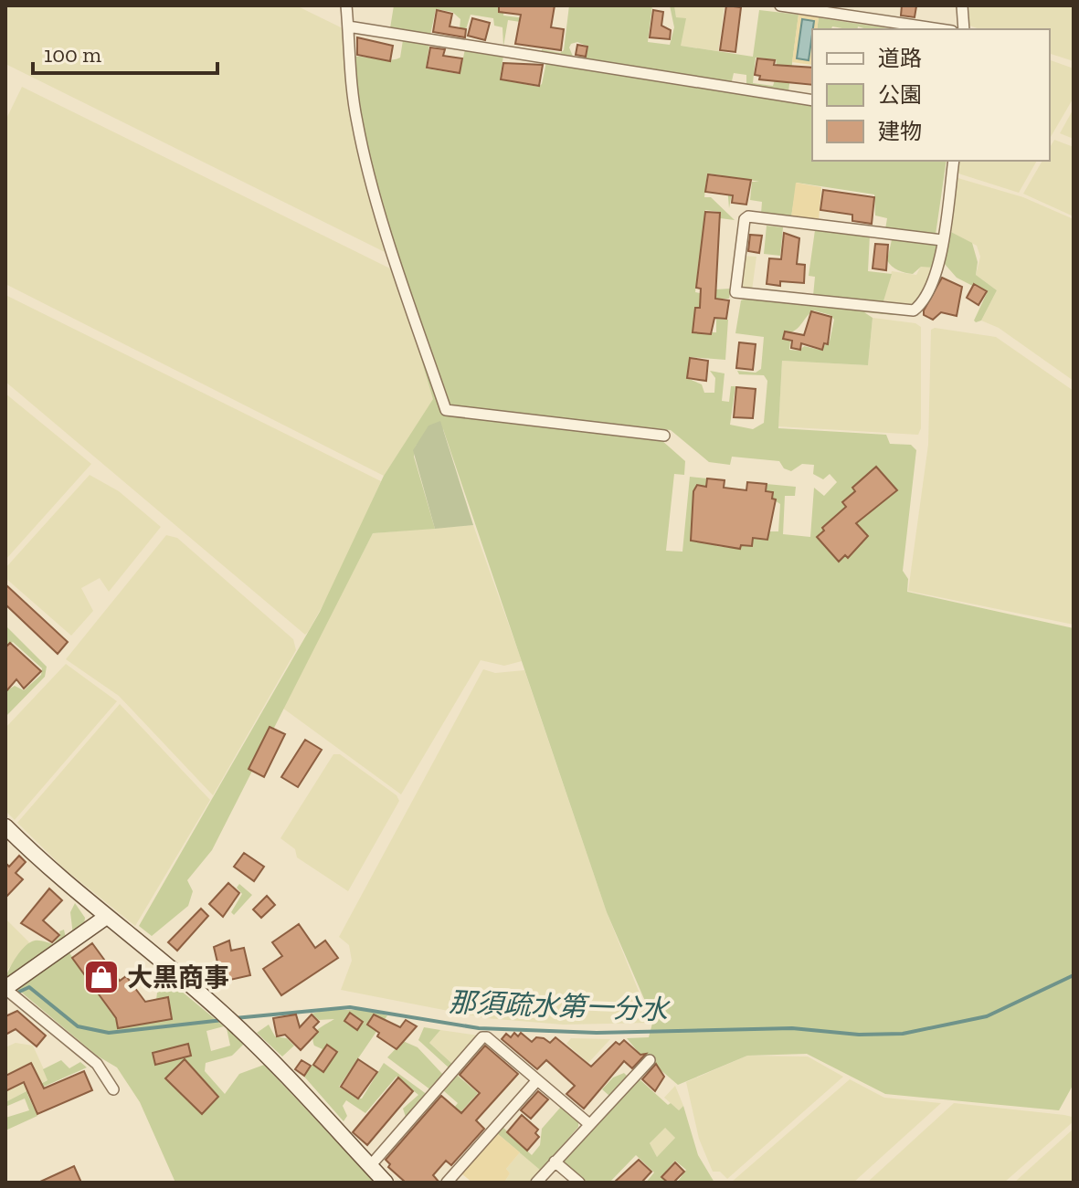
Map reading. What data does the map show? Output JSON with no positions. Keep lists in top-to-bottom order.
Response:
{
  "water": ["那須疏水第一分水"],
  "places": {
    "shop": ["大黒商事"]
  },
  "legend": ["道路", "公園", "建物"],
  "scale_bar": "100 m"
}
